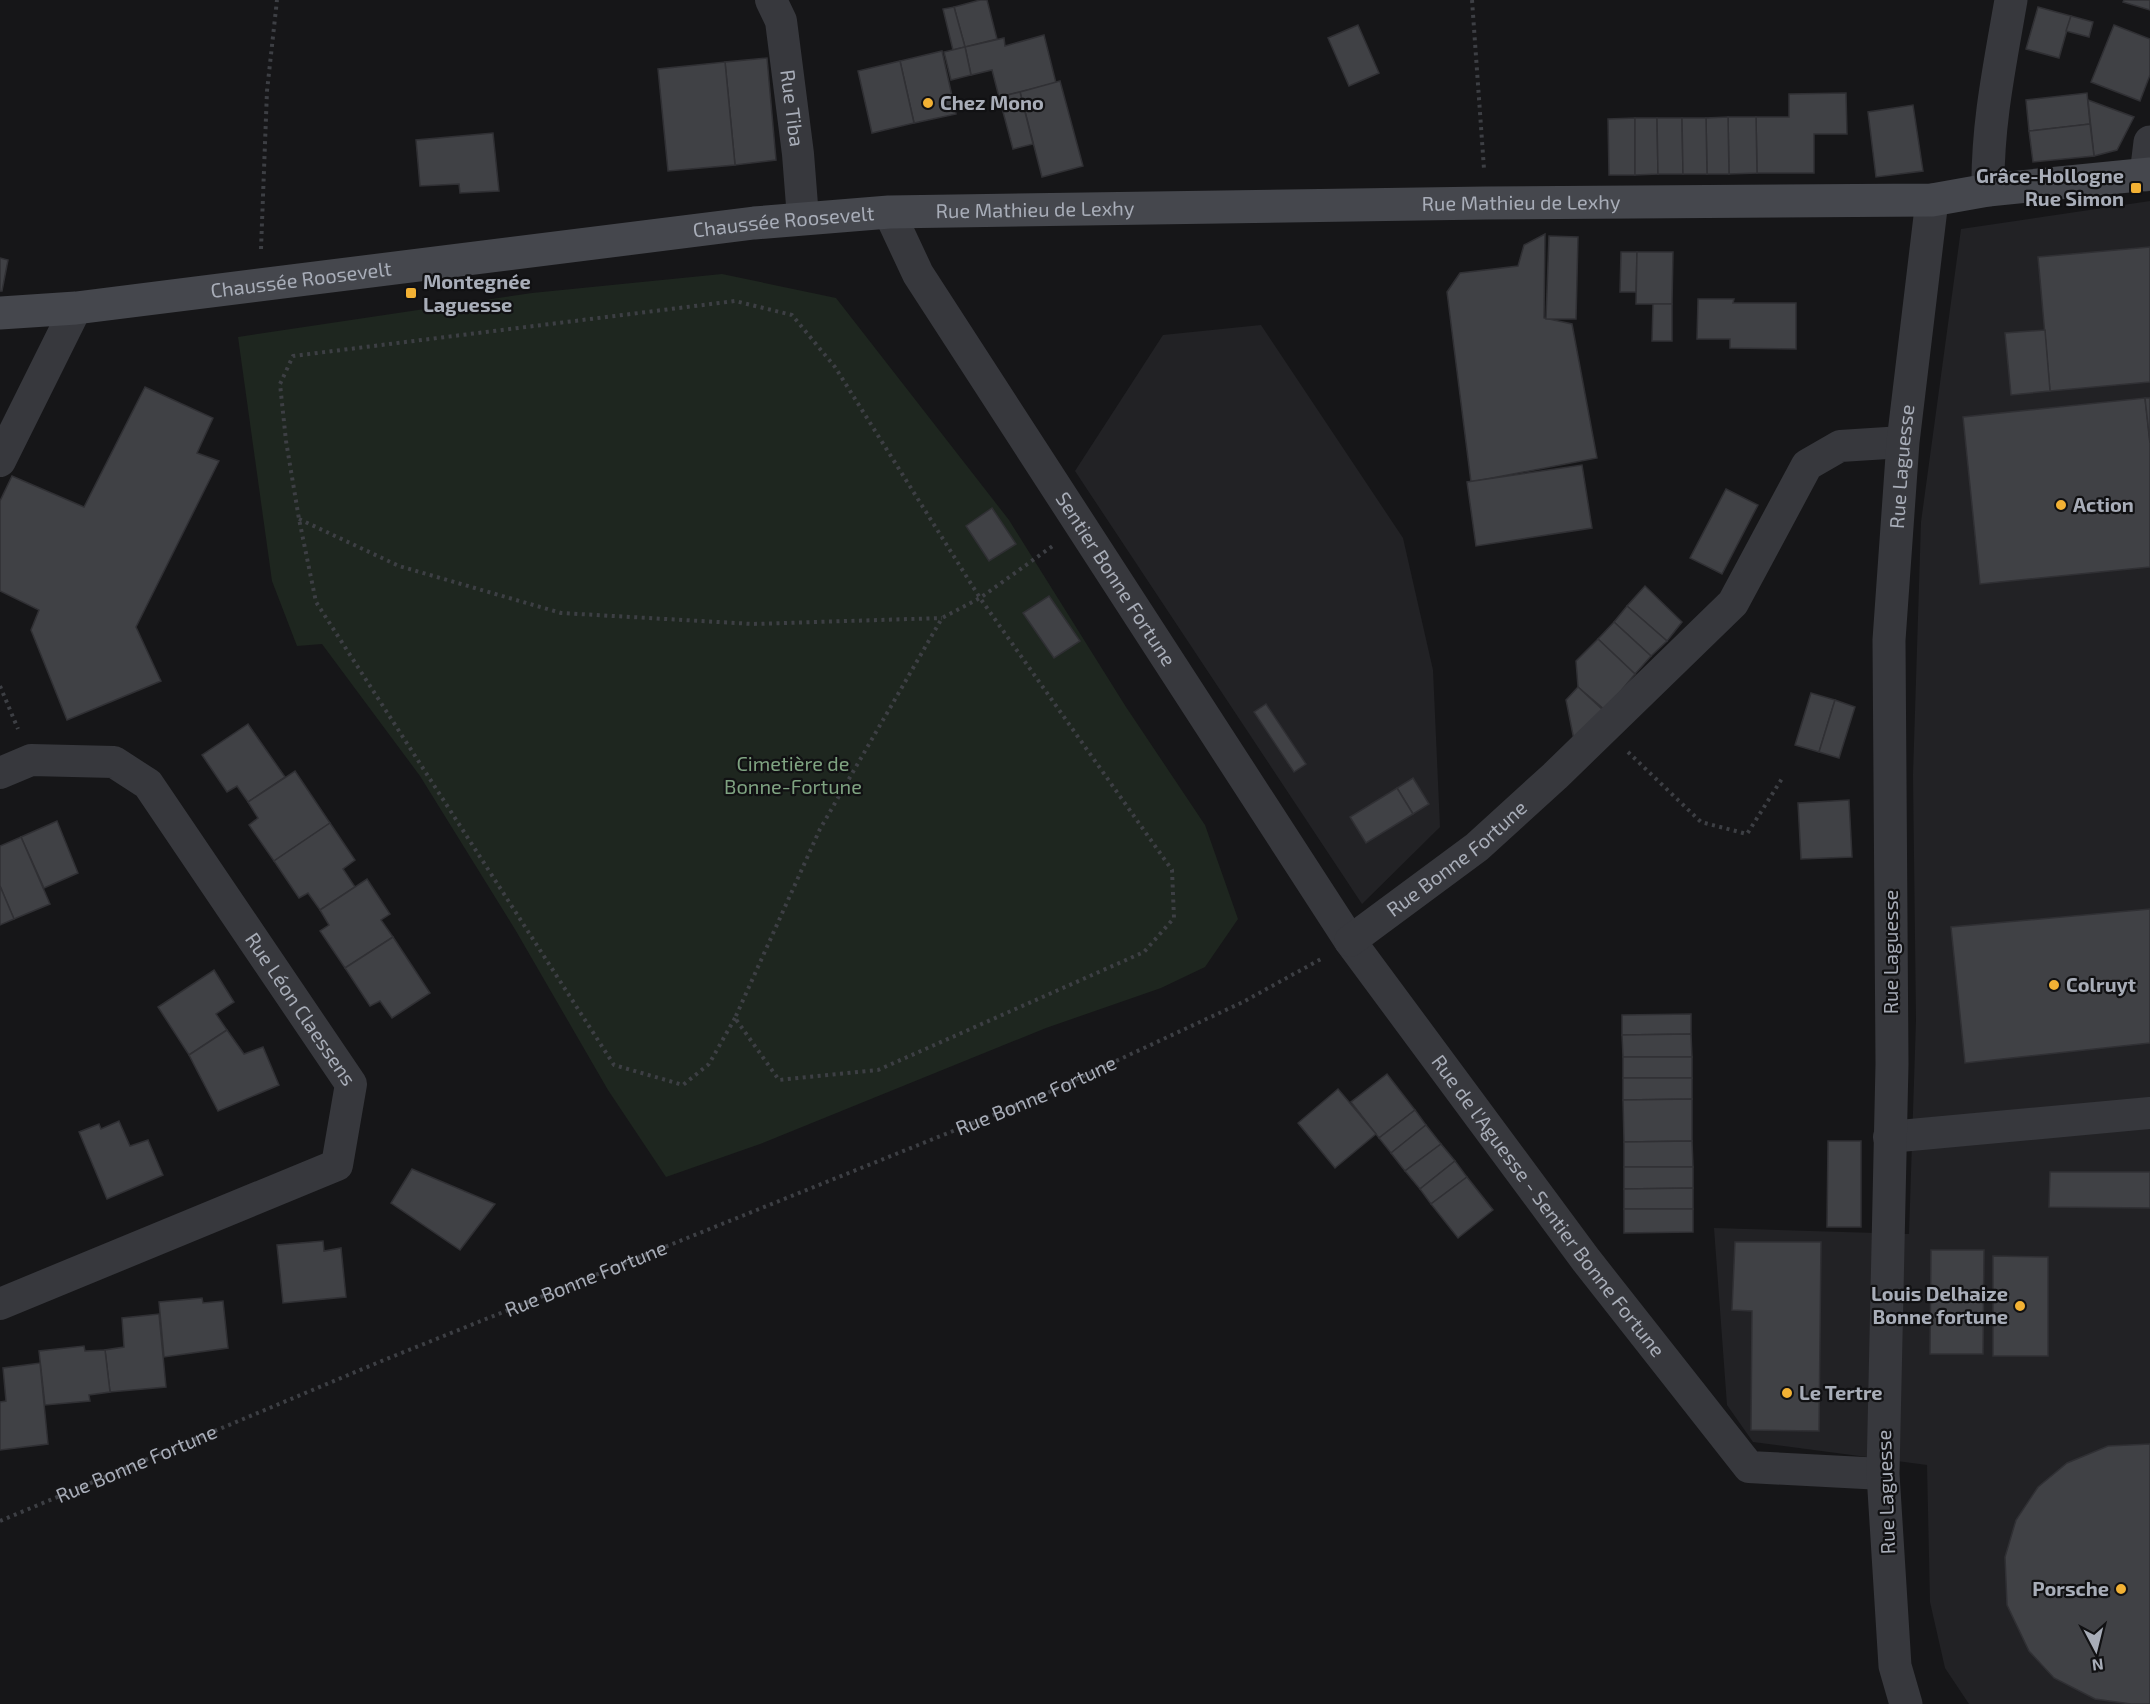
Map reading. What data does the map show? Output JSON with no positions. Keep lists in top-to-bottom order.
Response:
{
  "streets": {
    "main road": ["Rue Mathieu de Lexhy", "Chaussée Roosevelt"],
    "street": [
      "Rue Tiba",
      "Rue Laguesse",
      "Sentier Bonne Fortune",
      "Rue Bonne Fortune",
      "Rue Léon Claessens",
      "Rue de l'Aguesse - Sentier Bonne Fortune"
    ]
  },
  "crossings": [
    ["Rue Tiba", "Chaussée Roosevelt"],
    ["Rue Mathieu de Lexhy", "Chaussée Roosevelt"],
    ["Rue Mathieu de Lexhy", "Rue Laguesse"],
    ["Rue Mathieu de Lexhy", "Sentier Bonne Fortune"],
    ["Chaussée Roosevelt", "Sentier Bonne Fortune"],
    ["Rue Laguesse", "Rue Bonne Fortune"],
    ["Rue Laguesse", "Rue de l'Aguesse - Sentier Bonne Fortune"],
    ["Sentier Bonne Fortune", "Rue Bonne Fortune"],
    ["Sentier Bonne Fortune", "Rue de l'Aguesse - Sentier Bonne Fortune"],
    ["Rue Bonne Fortune", "Rue de l'Aguesse - Sentier Bonne Fortune"]
  ],
  "parks": ["Cimetière de Bonne-Fortune"],
  "places": {
    "other": [
      "Chez Mono",
      "Action",
      "Colruyt",
      "Louis Delhaize Bonne fortune",
      "Le Tertre",
      "Porsche"
    ],
    "transit": ["Grâce-Hollogne Rue Simon", "Montegnée Laguesse"]
  },
  "north": "bottom"
}
